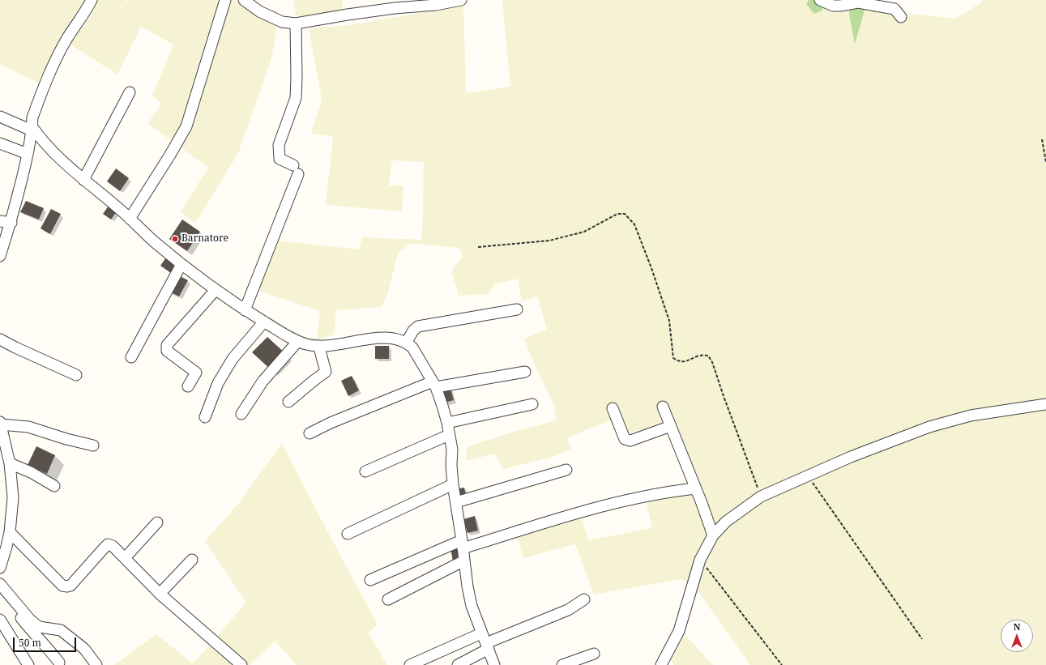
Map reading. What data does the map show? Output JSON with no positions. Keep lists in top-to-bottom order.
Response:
{
  "places": ["Barnatore"],
  "scale_bar": "50 m",
  "north": "top"
}
